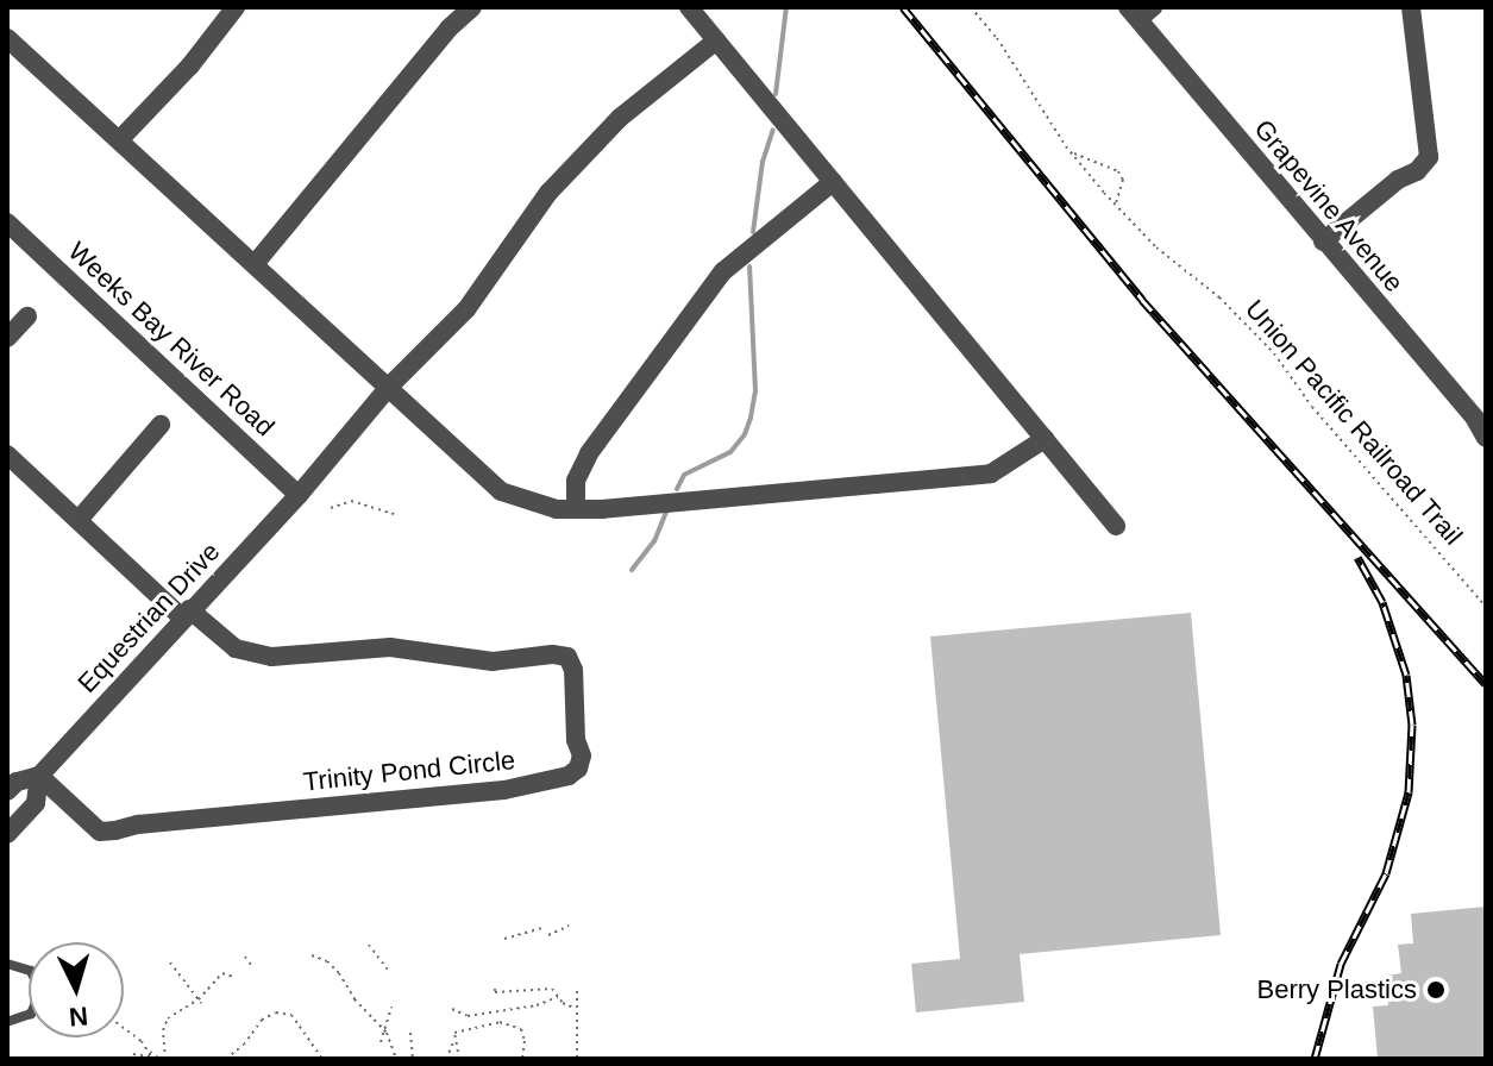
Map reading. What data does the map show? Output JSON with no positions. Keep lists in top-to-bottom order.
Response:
{
  "streets": {
    "street": [
      "Grapevine Avenue",
      "Weeks Bay River Road",
      "Equestrian Drive",
      "Trinity Pond Circle"
    ],
    "path": ["Union Pacific Railroad Trail"]
  },
  "crossings": [
    ["Weeks Bay River Road", "Equestrian Drive"],
    ["Equestrian Drive", "Trinity Pond Circle"]
  ],
  "places": ["Berry Plastics"],
  "north": "bottom"
}
